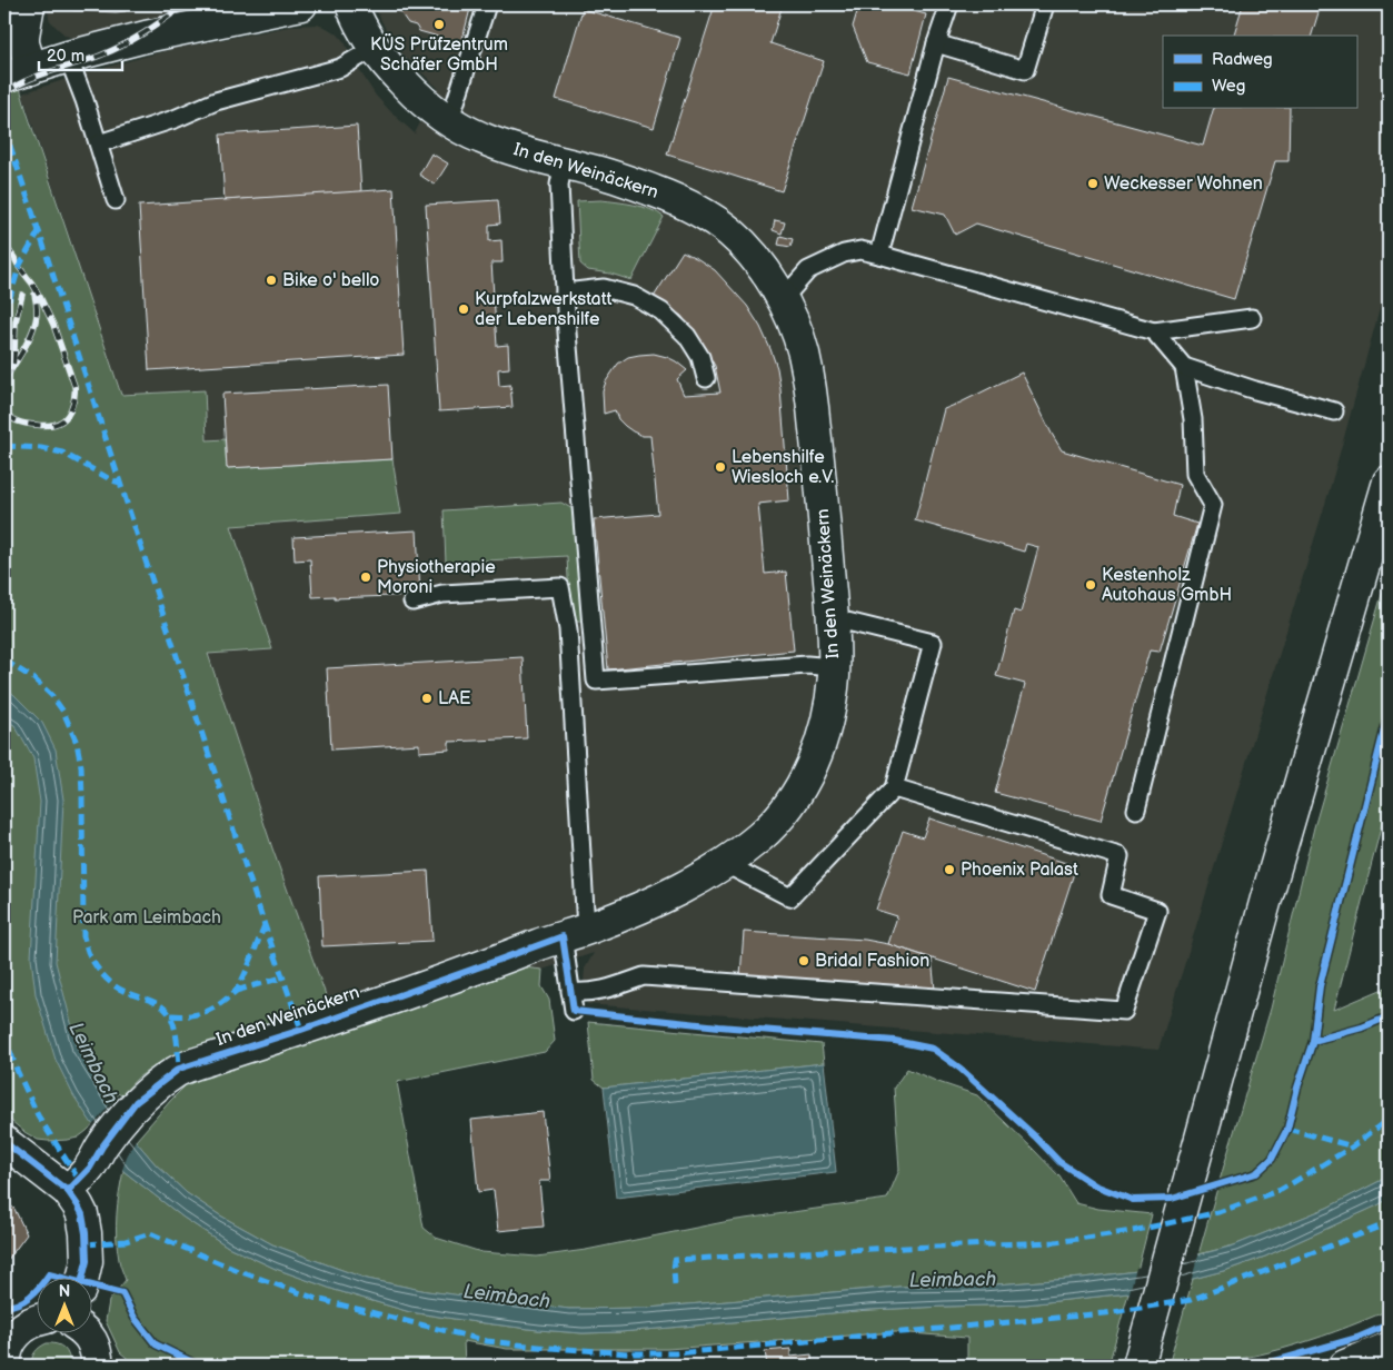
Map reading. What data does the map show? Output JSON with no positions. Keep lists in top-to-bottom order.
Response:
{
  "streets": {
    "street": ["In den Weinäckern"]
  },
  "water": ["Leimbach"],
  "parks": ["Park am Leimbach"],
  "places": [
    "KÜS Prüfzentrum Schäfer GmbH",
    "Weckesser Wohnen",
    "Bike o' bello",
    "Kurpfalzwerkstatt der Lebenshilfe",
    "Lebenshilfe Wiesloch e.V.",
    "Physiotherapie Moroni",
    "Kestenholz Autohaus GmbH",
    "LAE",
    "Phoenix Palast",
    "Bridal Fashion"
  ],
  "legend": ["Radweg", "Weg"],
  "scale_bar": "20 m",
  "north": "top"
}
